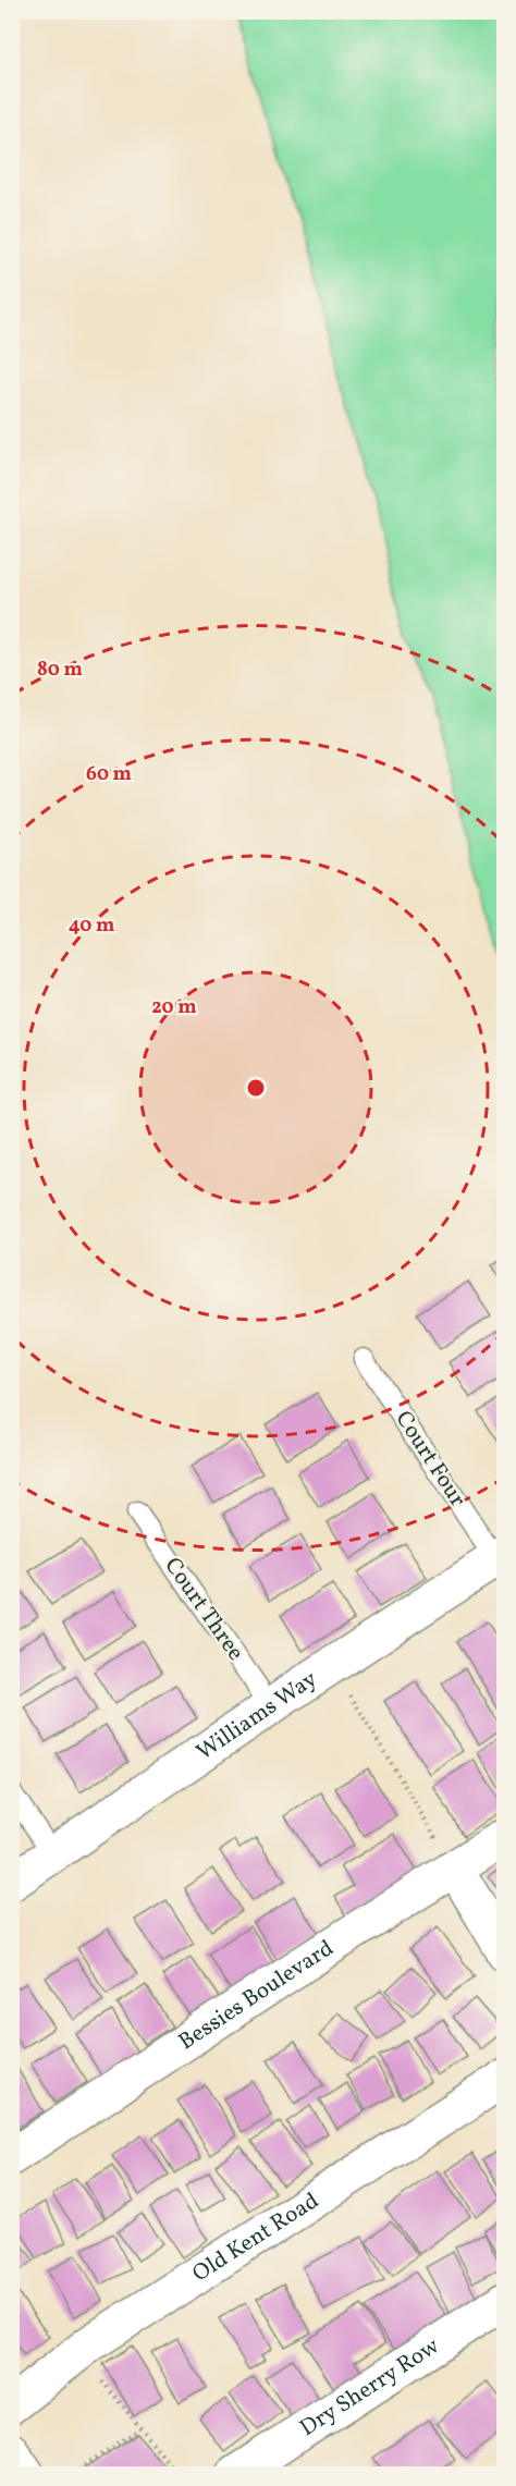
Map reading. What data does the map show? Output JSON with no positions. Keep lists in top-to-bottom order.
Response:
{
  "streets": {
    "street": [
      "Williams Way",
      "Bessies Boulevard",
      "Old Kent Road",
      "Dry Sherry Row"
    ],
    "lane": ["Court Four", "Court Three"]
  },
  "crossings": [
    ["Court Four", "Williams Way"],
    ["Court Three", "Williams Way"]
  ],
  "rings": [
    "80 m",
    "60 m",
    "40 m",
    "20 m"
  ]
}
